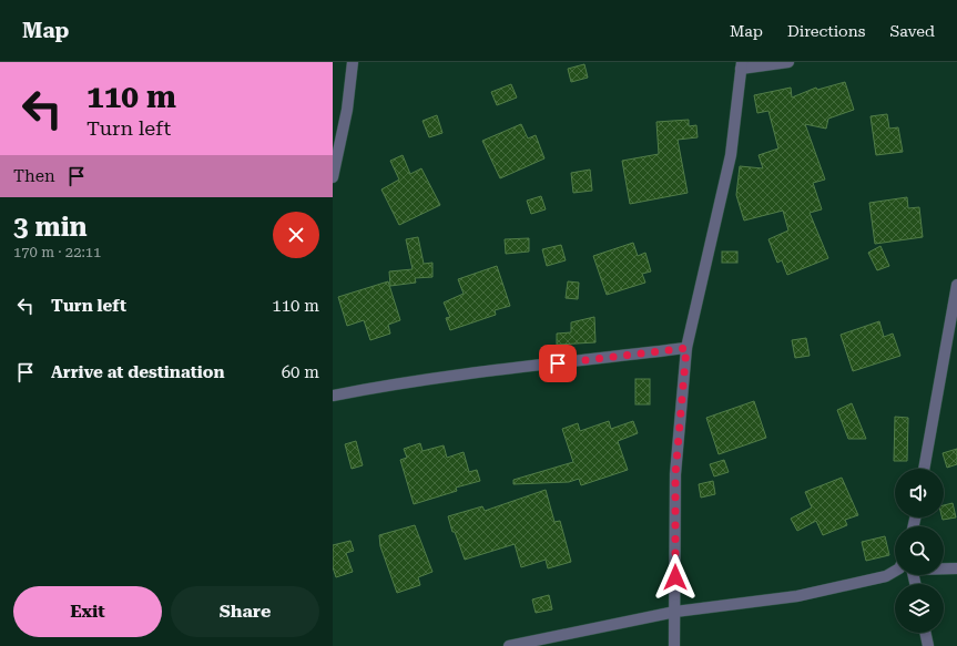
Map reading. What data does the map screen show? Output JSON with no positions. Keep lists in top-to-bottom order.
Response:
{
  "page": {
    "header": "Map",
    "nav": ["Map", "Directions", "Saved"],
    "turn": ["110 m", "Turn left"],
    "then": "Then",
    "heading": ["3 min", "170 m · 22:11"],
    "list": [
      {
        "name": "Turn left",
        "value": "110 m"
      },
      {
        "name": "Arrive at destination",
        "value": "60 m"
      }
    ],
    "buttons": ["Exit", "Share"]
  }
}
